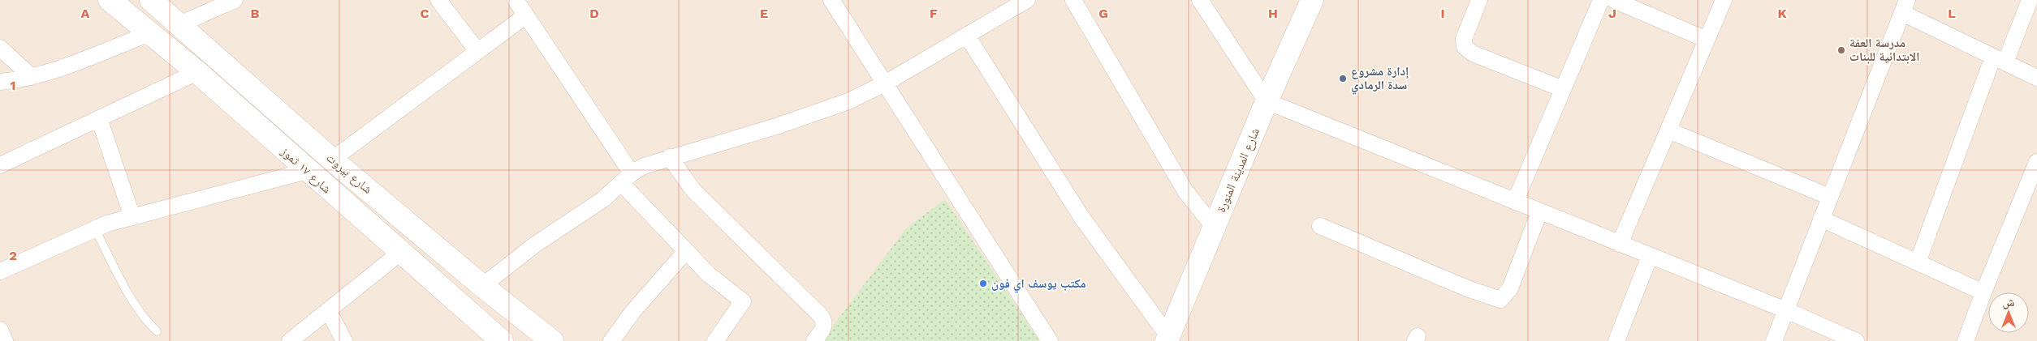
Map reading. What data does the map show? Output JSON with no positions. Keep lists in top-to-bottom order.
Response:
{
  "streets": {
    "main road": ["شارع ١٧ تموز", "شارع المدينة المنورة", "شارع بيروت"]
  },
  "places": ["مدرسة العفة الابتدائية للبنات", "إدارة مشروع سدة الرمادي", "مكتب يوسف اي فون"],
  "north": "top",
  "grid": {
    "columns": [
      "A",
      "B",
      "C",
      "D",
      "E",
      "F",
      "G",
      "H",
      "I",
      "J",
      "K",
      "L"
    ],
    "rows": ["1", "2"]
  }
}
